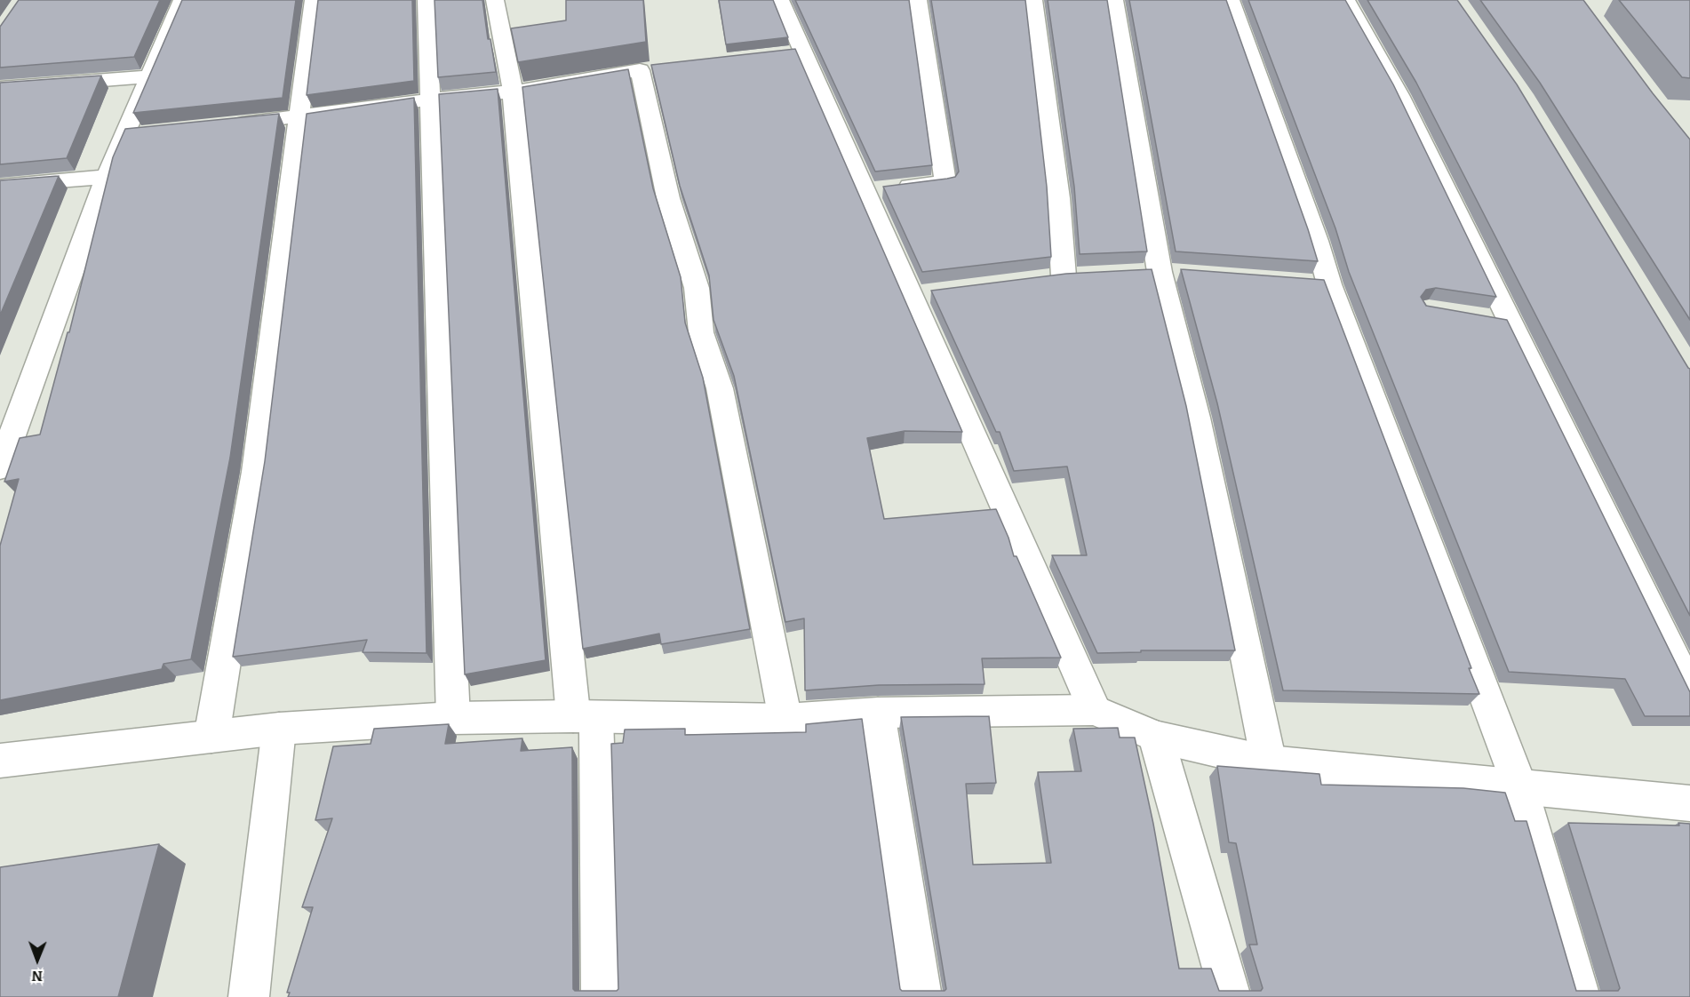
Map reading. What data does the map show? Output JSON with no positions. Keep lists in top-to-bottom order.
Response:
{
  "north": "bottom"
}
